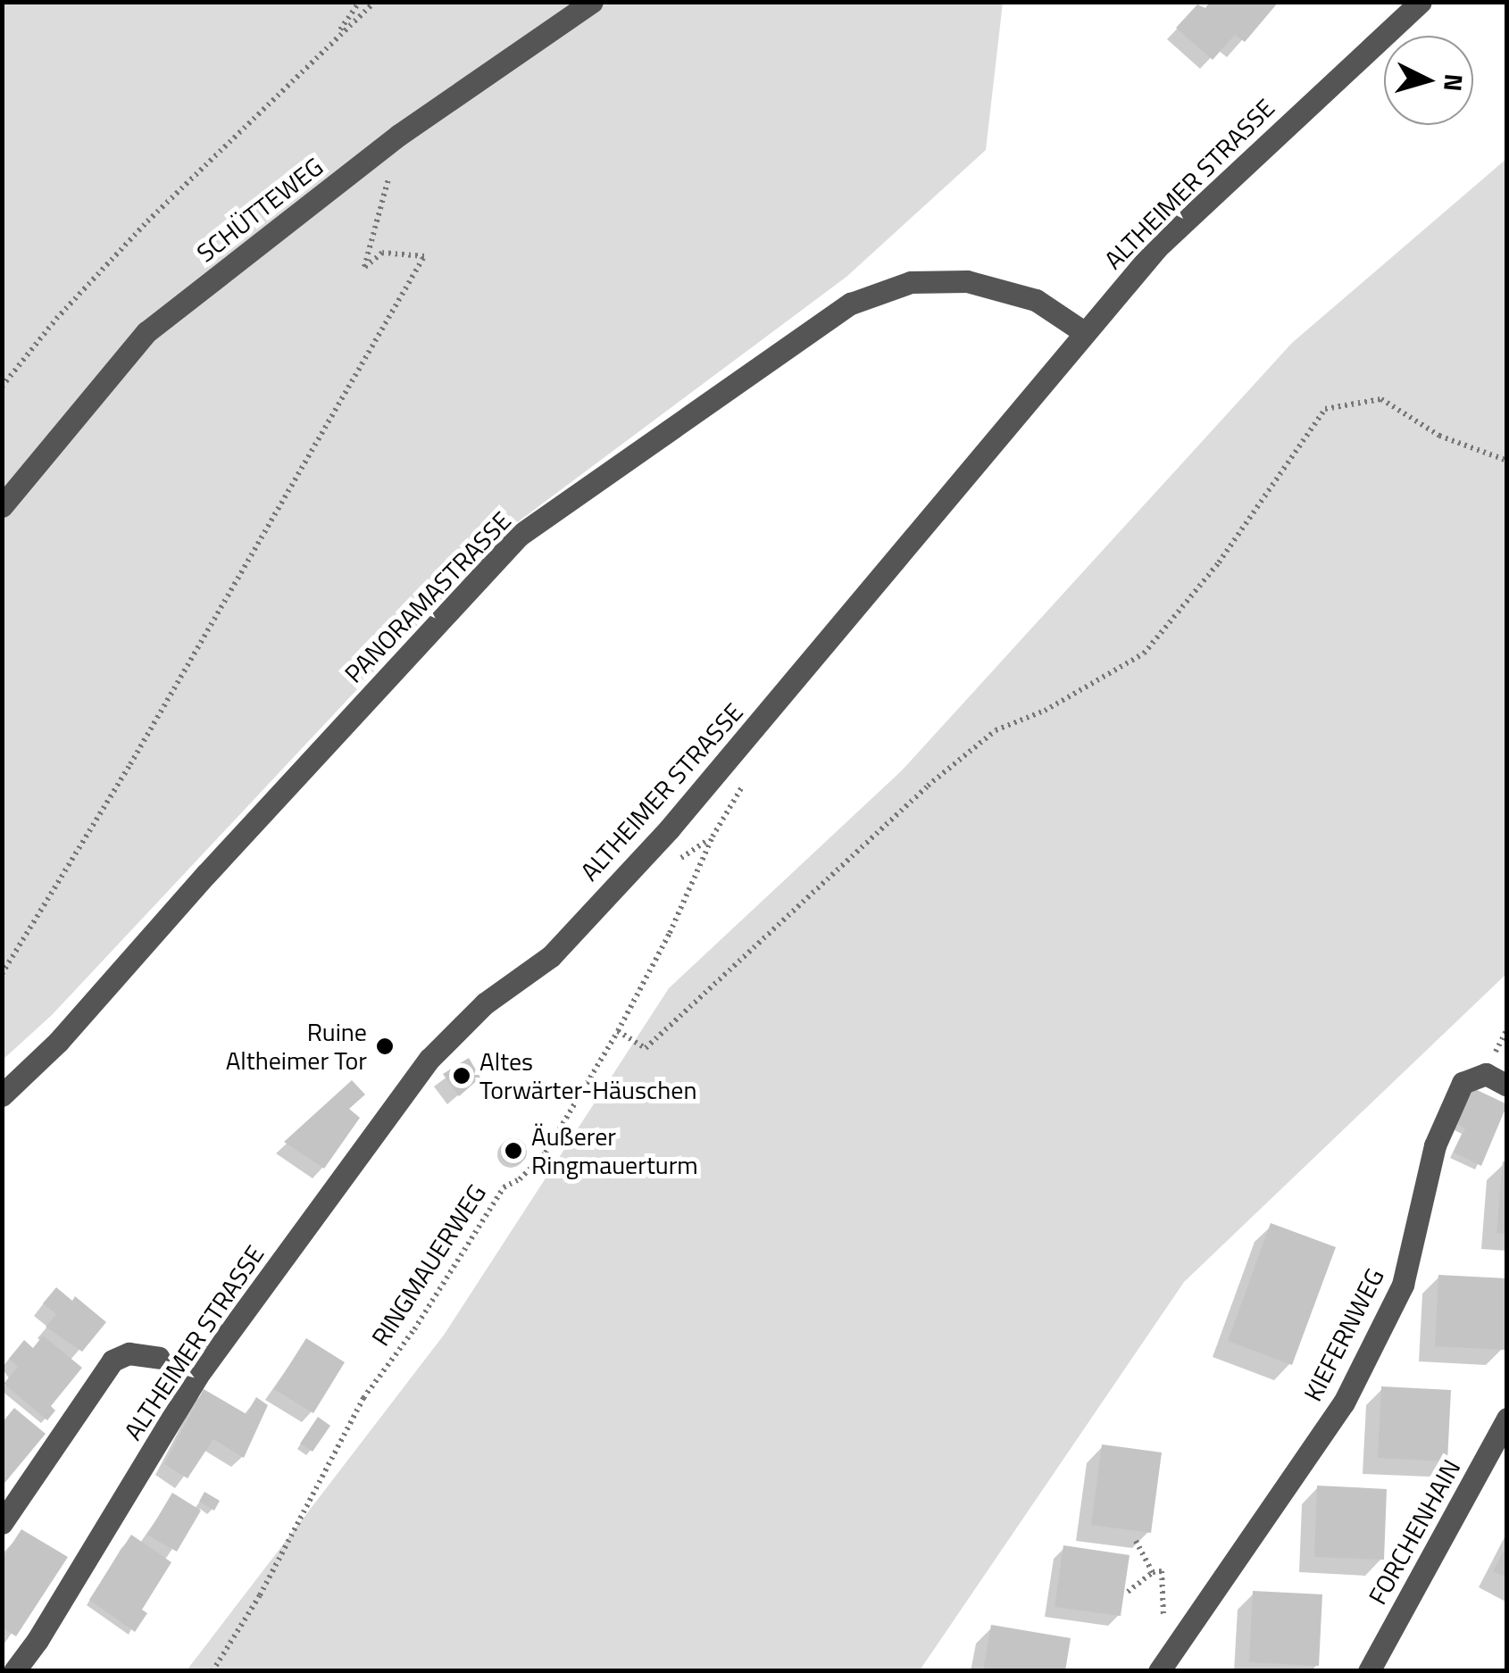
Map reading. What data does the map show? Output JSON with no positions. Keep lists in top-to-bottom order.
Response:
{
  "streets": {
    "street": [
      "ALTHEIMER STRASSE",
      "SCHÜTTEWEG",
      "PANORAMASTRASSE",
      "KIEFERNWEG",
      "FORCHENHAIN"
    ],
    "path": ["RINGMAUERWEG"]
  },
  "crossings": [
    ["ALTHEIMER STRASSE", "PANORAMASTRASSE"]
  ],
  "places": ["Ruine Altheimer Tor", "Altes Torwärter-Häuschen", "Äußerer Ringmauerturm"],
  "north": "right"
}
